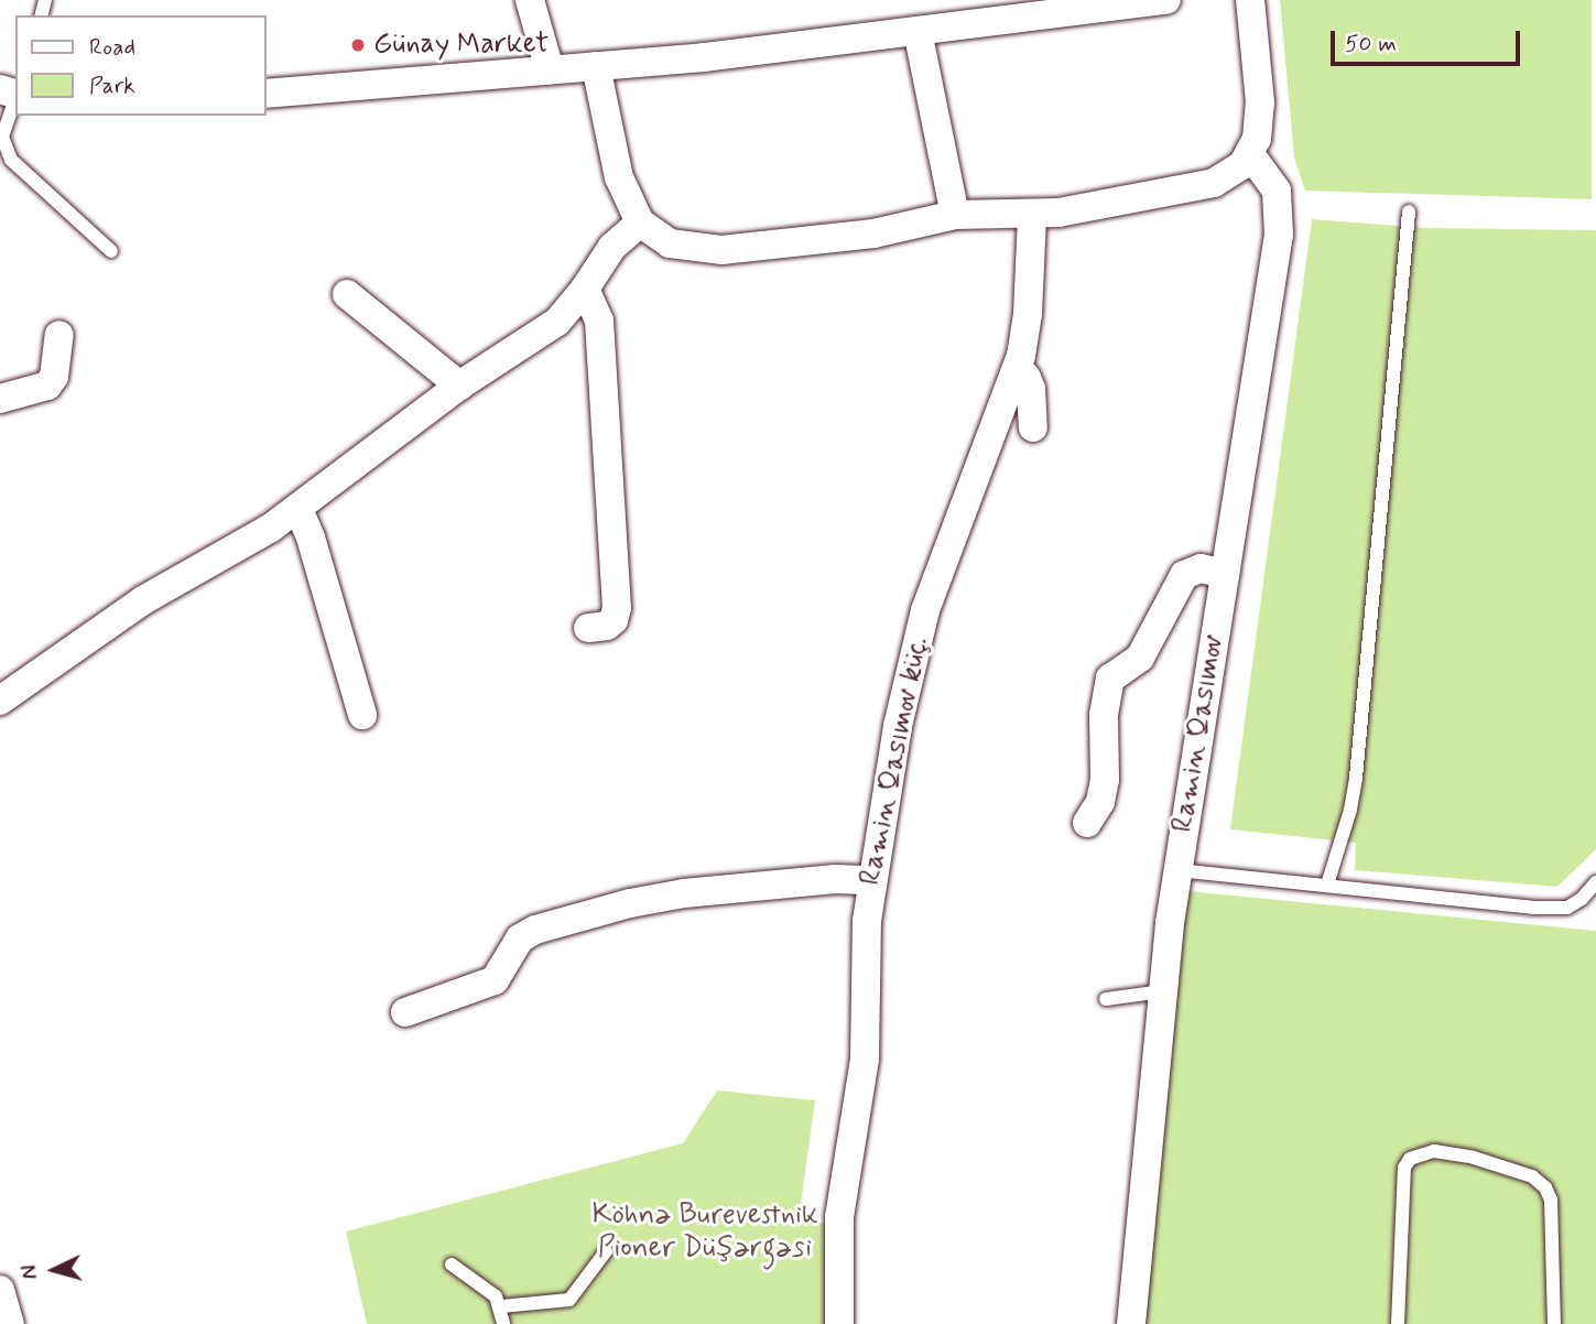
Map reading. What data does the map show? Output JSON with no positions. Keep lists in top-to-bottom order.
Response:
{
  "streets": {
    "street": ["Ramin Qasımov", "Ramin Qasımov küç."]
  },
  "parks": ["Köhnə Burevestnik Pioner Düşərgəsi"],
  "places": ["Günay Market"],
  "legend": ["Road", "Park"],
  "scale_bar": "50 m",
  "north": "left"
}
